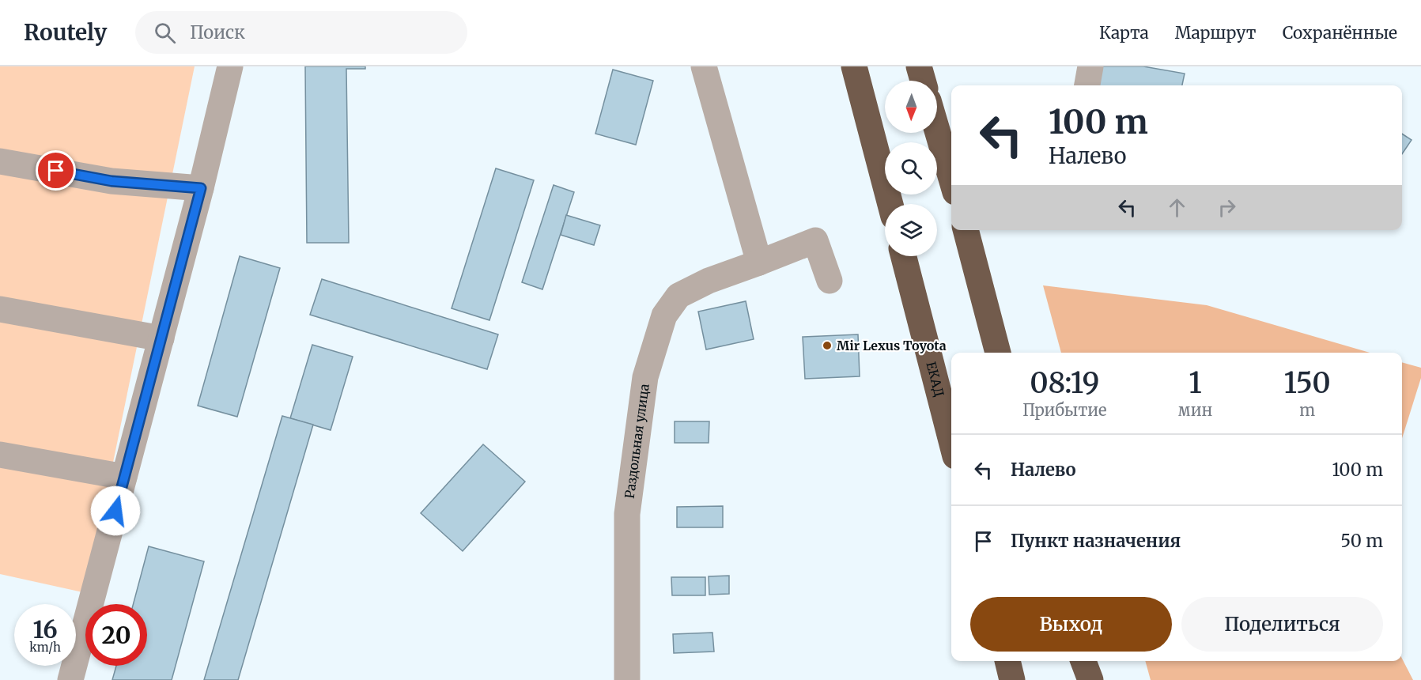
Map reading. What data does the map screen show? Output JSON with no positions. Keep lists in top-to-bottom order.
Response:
{
  "streets": {
    "highway": ["ЕКАД"],
    "street": ["Раздольная улица"]
  },
  "places": ["Mir Lexus Toyota"],
  "north": "bottom",
  "page": {
    "header": "Routely",
    "search": "Поиск",
    "nav": ["Карта", "Маршрут", "Сохранённые"],
    "turn": ["100 m", "Налево"],
    "eta": [
      "08:19",
      "Прибытие",
      "1",
      "мин",
      "150",
      "m"
    ],
    "list": [
      {
        "name": "Налево",
        "value": "100 m"
      },
      {
        "name": "Пункт назначения",
        "value": "50 m"
      }
    ],
    "buttons": ["Выход", "Поделиться"],
    "speed": "16 km/h",
    "limit": "20"
  }
}
